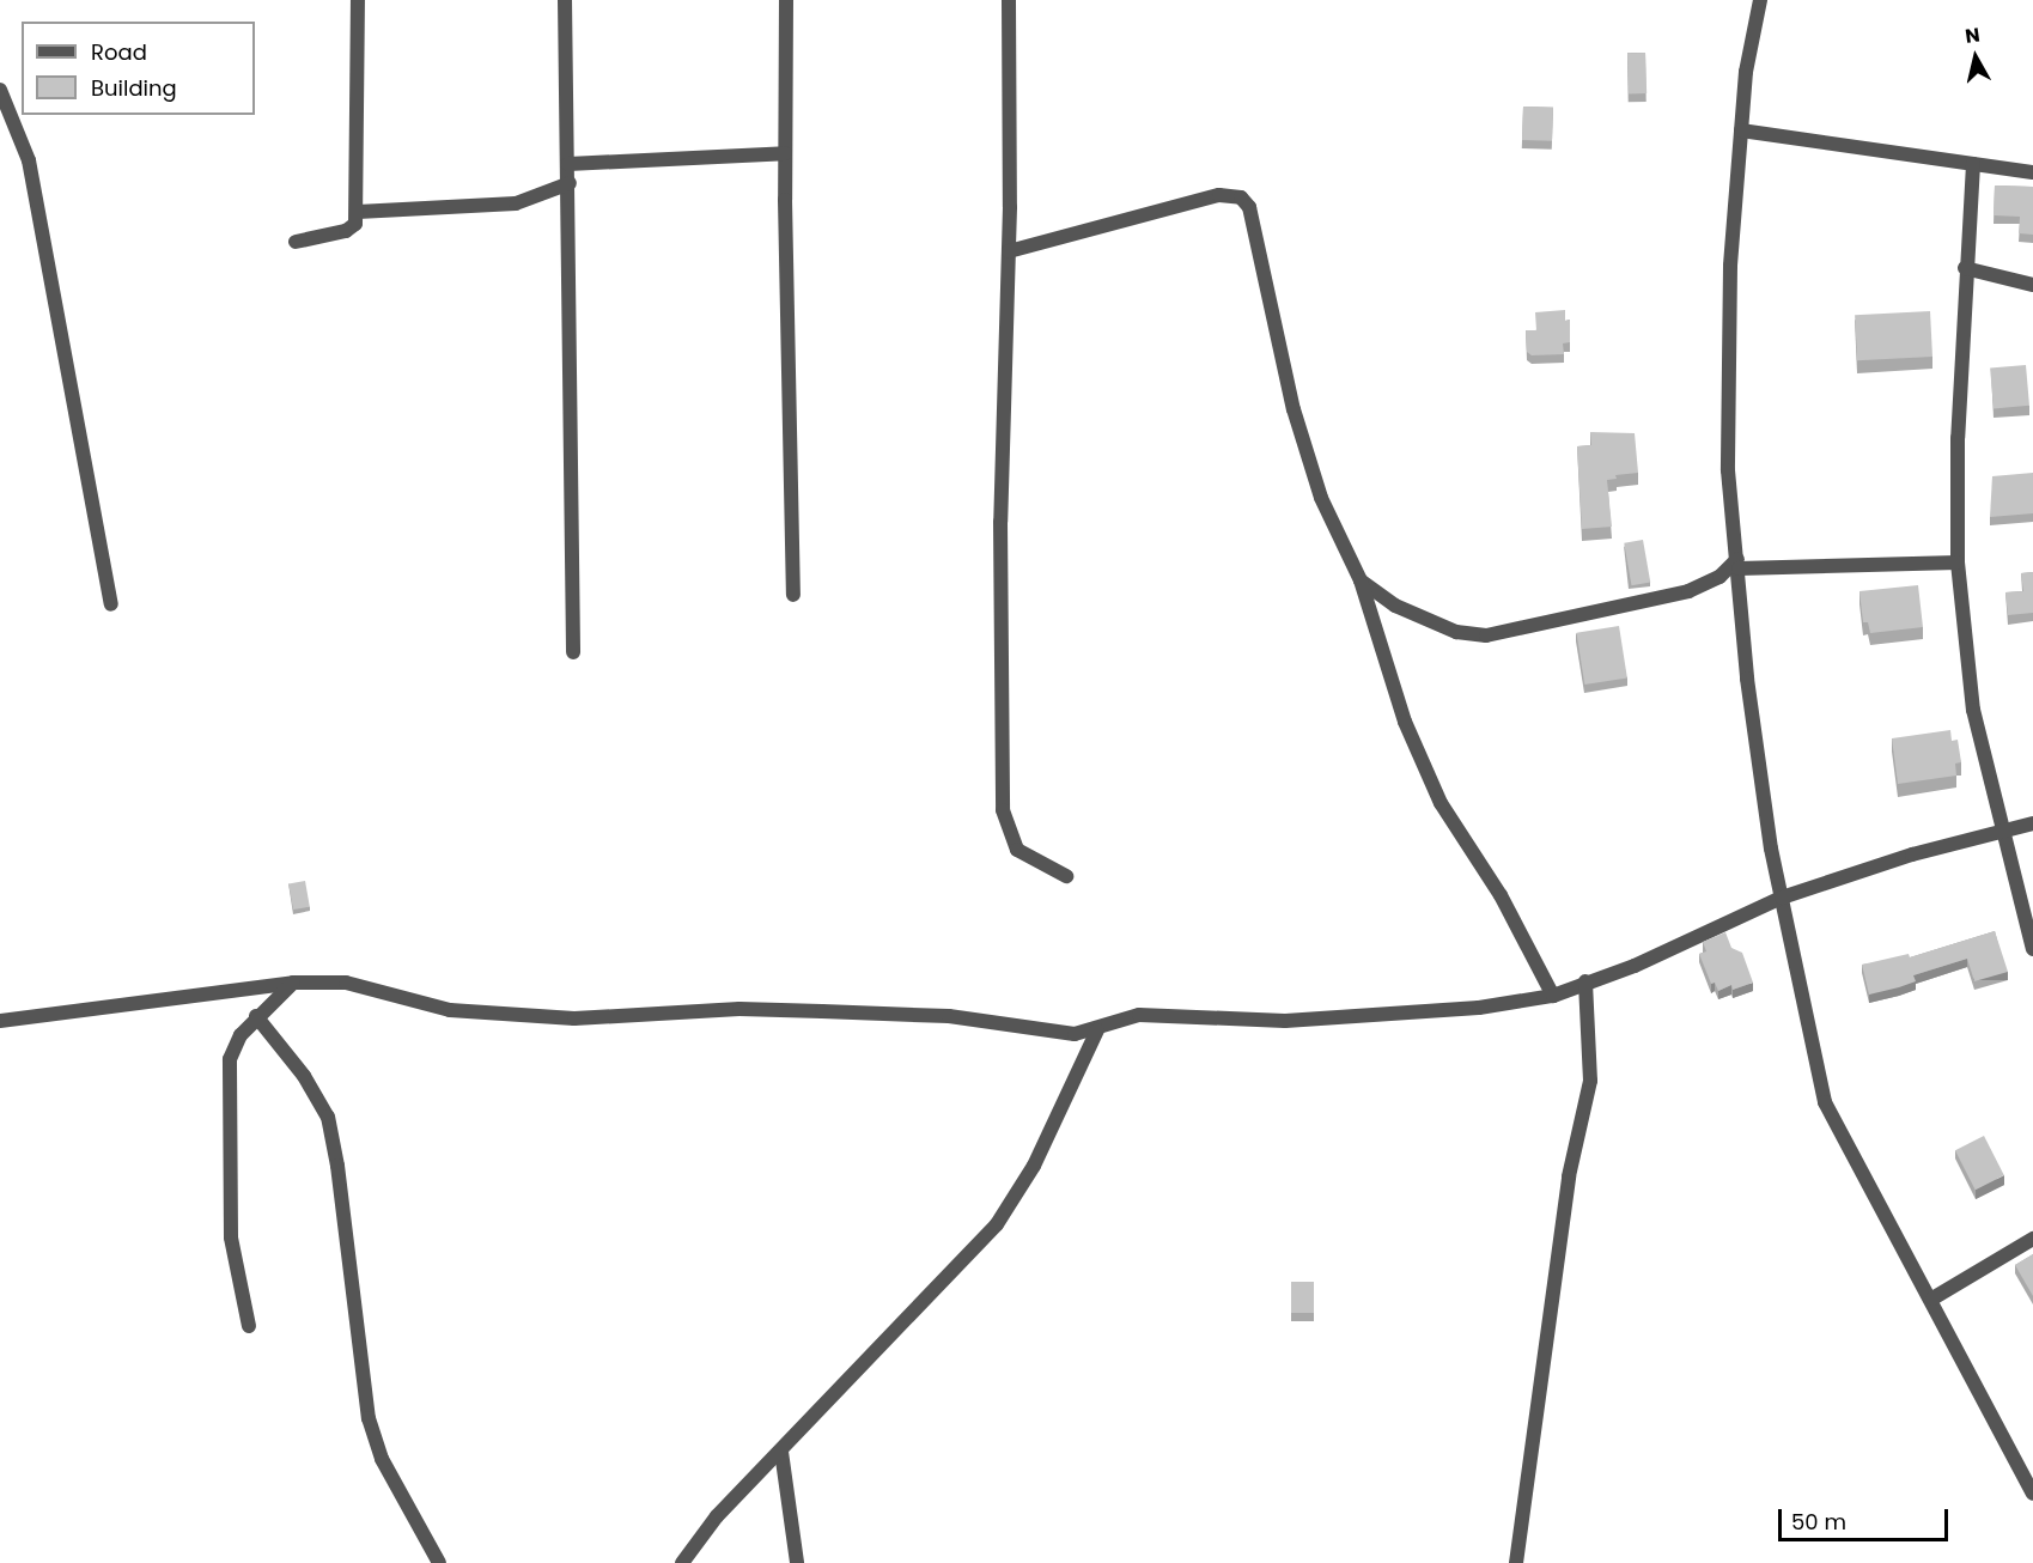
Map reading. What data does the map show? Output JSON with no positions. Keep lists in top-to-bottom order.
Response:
{
  "legend": ["Road", "Building"],
  "scale_bar": "50 m",
  "north": "top"
}
